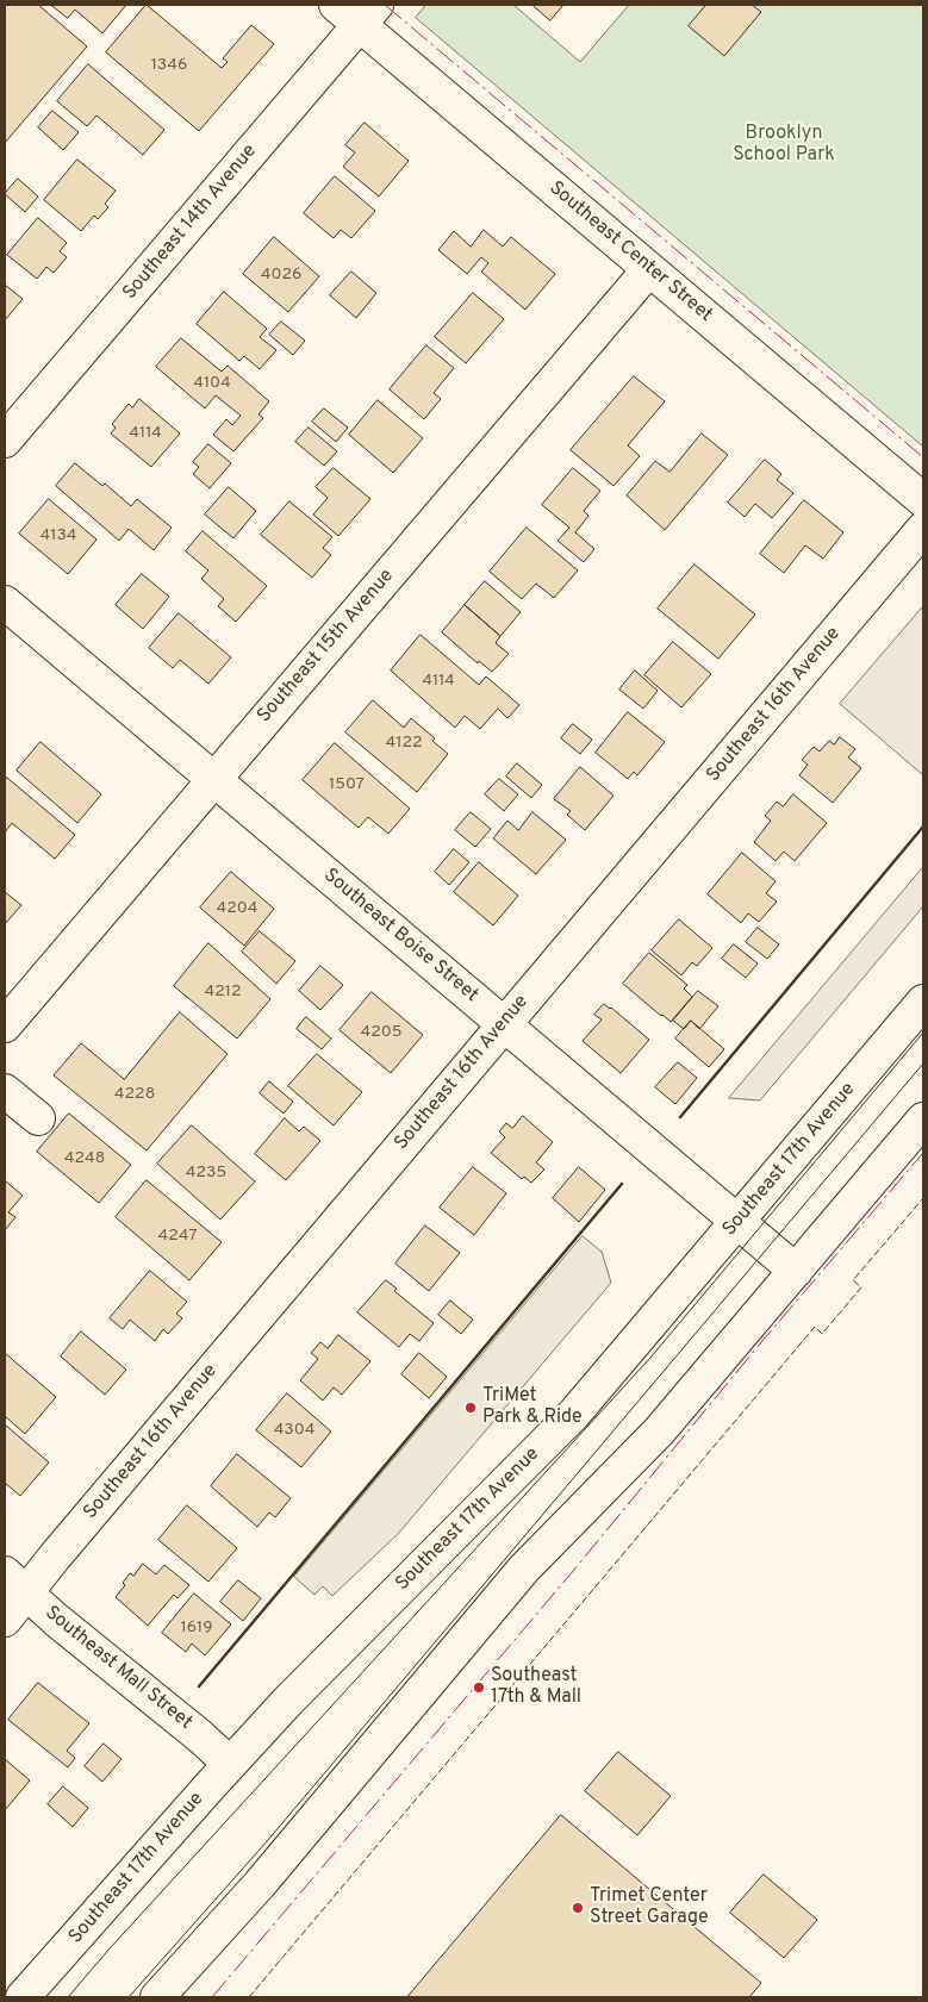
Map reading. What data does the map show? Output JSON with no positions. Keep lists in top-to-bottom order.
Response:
{
  "streets": {
    "street": [
      "Southeast 14th Avenue",
      "Southeast Center Street",
      "Southeast 15th Avenue",
      "Southeast 16th Avenue",
      "Southeast Boise Street",
      "Southeast 17th Avenue",
      "Southeast Mall Street"
    ]
  },
  "crossings": [
    ["Southeast 14th Avenue", "Southeast Center Street"],
    ["Southeast Center Street", "Southeast 15th Avenue"],
    ["Southeast 15th Avenue", "Southeast Boise Street"],
    ["Southeast 16th Avenue", "Southeast Boise Street"],
    ["Southeast 16th Avenue", "Southeast Mall Street"],
    ["Southeast Boise Street", "Southeast 17th Avenue"],
    ["Southeast 17th Avenue", "Southeast Mall Street"]
  ],
  "parks": ["Brooklyn School Park"],
  "places": ["TriMet Park & Ride", "Southeast 17th & Mall", "Trimet Center Street Garage"],
  "house_numbers": [
    "1346",
    "4026",
    "4104",
    "4114",
    "4134",
    "4114",
    "4122",
    "1507",
    "4204",
    "4212",
    "4205",
    "4228",
    "4248",
    "4235",
    "4247",
    "4304",
    "1619"
  ]
}
